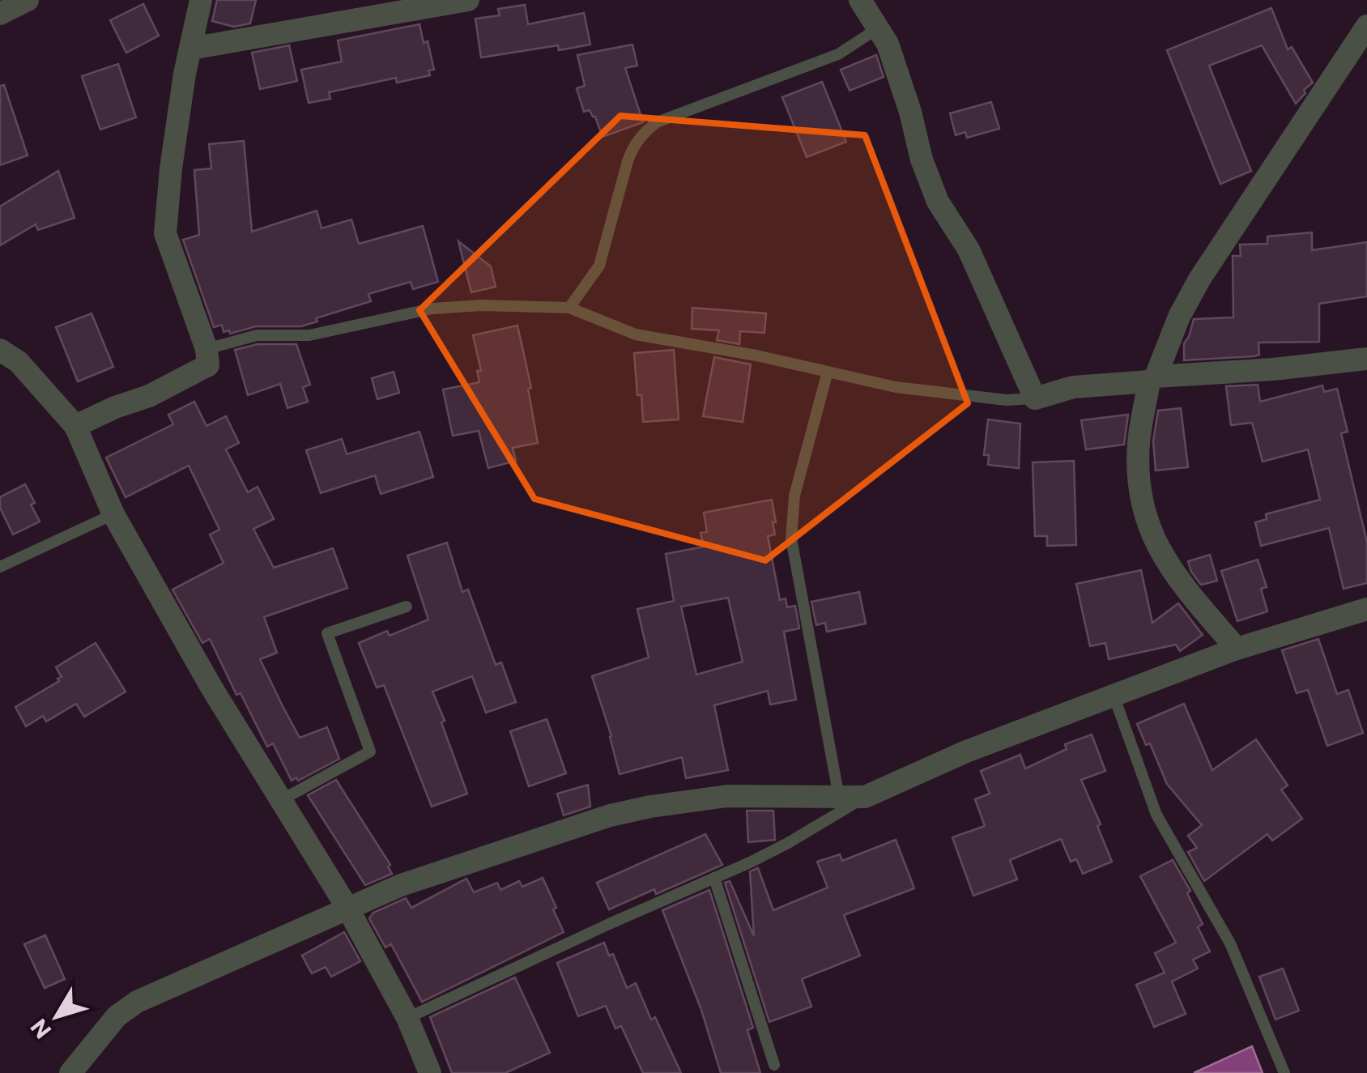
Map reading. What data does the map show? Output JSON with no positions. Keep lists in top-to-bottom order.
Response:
{
  "north": "bottom left"
}
